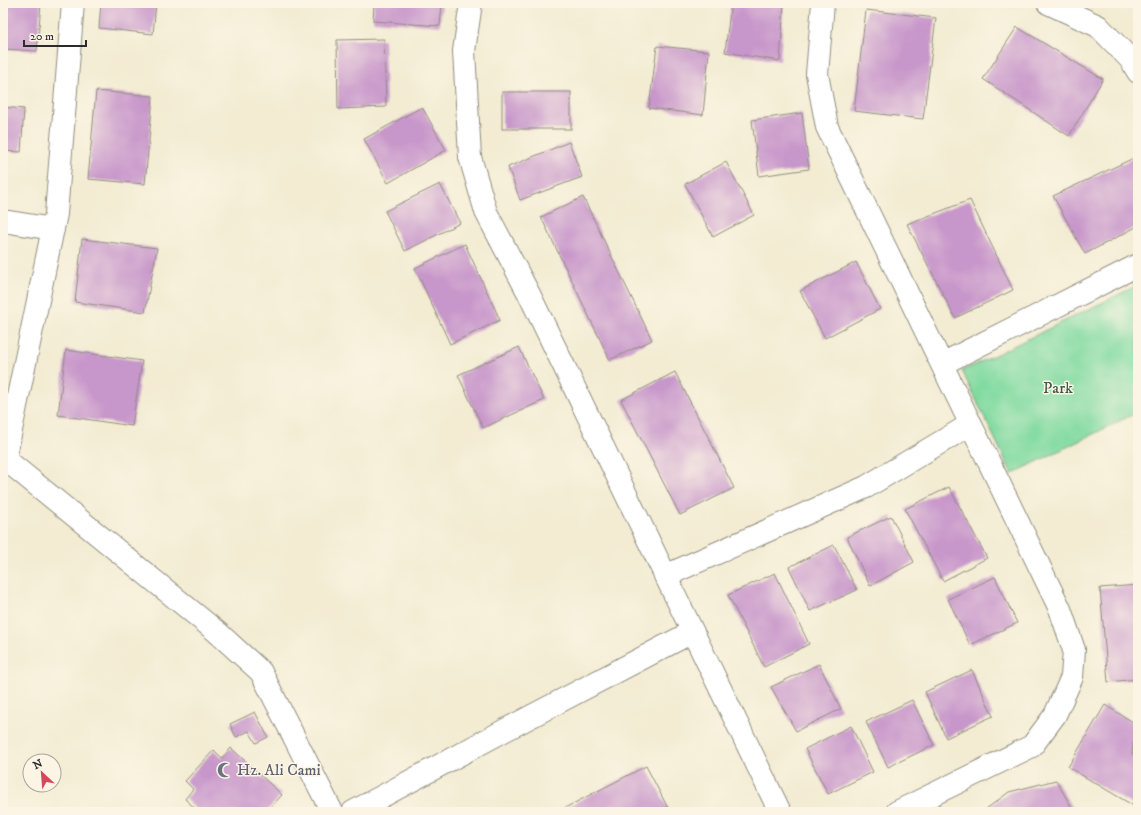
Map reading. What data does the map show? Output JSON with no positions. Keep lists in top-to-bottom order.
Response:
{
  "parks": ["Park"],
  "places": {
    "mosque": ["Hz. Ali Cami"]
  },
  "scale_bar": "20 m",
  "north": "top left"
}
